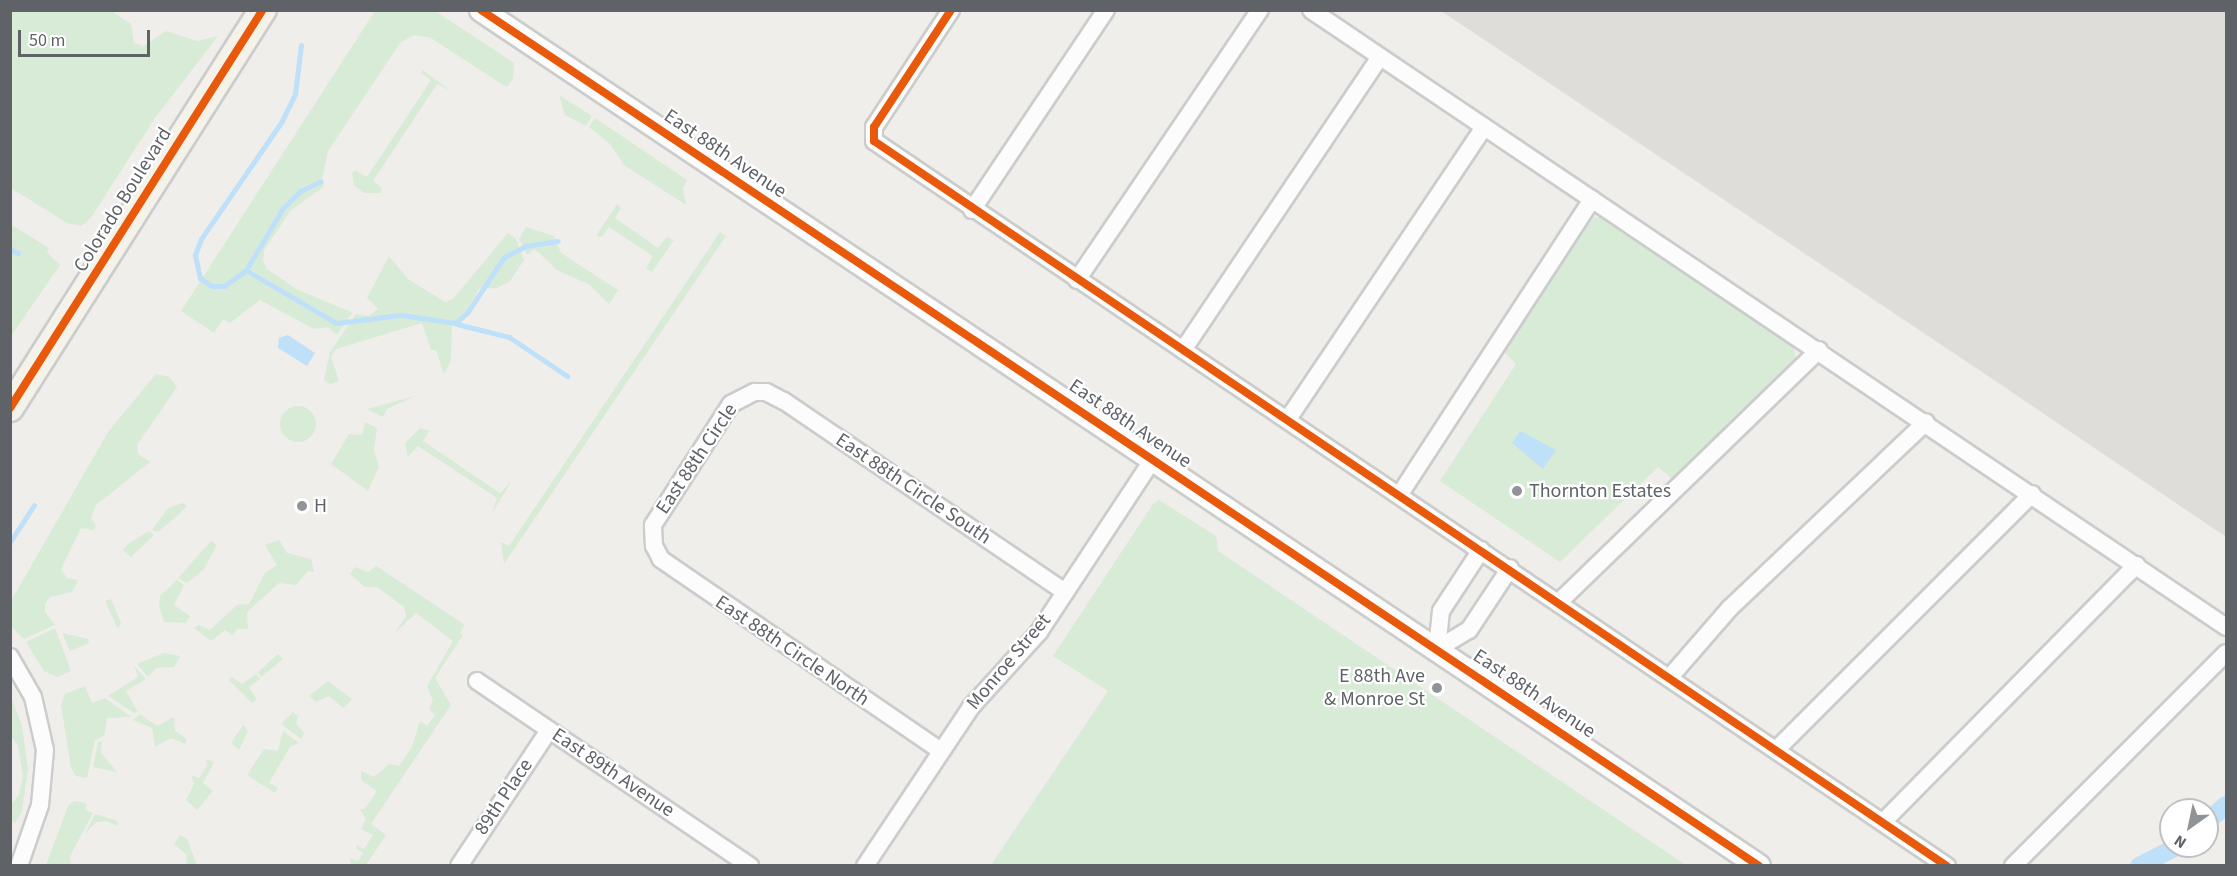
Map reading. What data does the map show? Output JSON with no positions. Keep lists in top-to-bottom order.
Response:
{
  "streets": {
    "main road": ["East 88th Avenue", "Colorado Boulevard"],
    "street": [
      "East 88th Circle",
      "East 88th Circle South",
      "East 88th Circle North",
      "Monroe Street",
      "East 89th Avenue",
      "89th Place"
    ]
  },
  "crossings": [
    ["East 88th Avenue", "Monroe Street"],
    ["East 88th Circle", "East 88th Circle South"],
    ["East 88th Circle", "East 88th Circle North"],
    ["East 88th Circle South", "Monroe Street"],
    ["East 88th Circle North", "Monroe Street"],
    ["East 89th Avenue", "89th Place"]
  ],
  "places": ["Thornton Estates", "H", "E 88th Ave & Monroe St"],
  "scale_bar": "50 m",
  "north": "bottom left"
}
